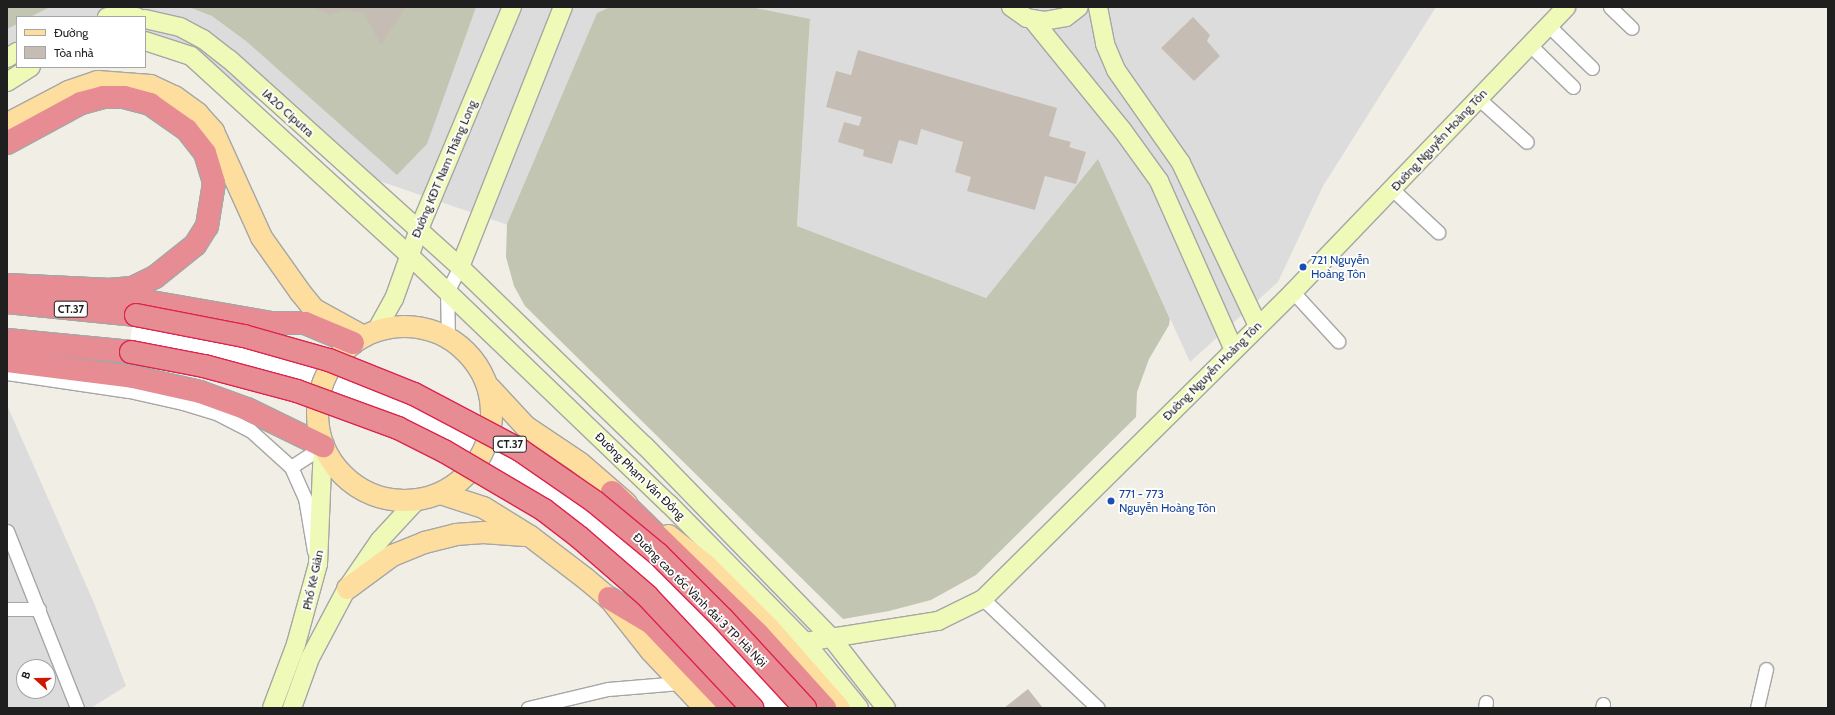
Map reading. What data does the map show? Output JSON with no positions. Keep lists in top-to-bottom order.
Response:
{
  "streets": {
    "highway": ["CT.37", "Đường cao tốc Vành đai 3 TP. Hà Nội"],
    "main road": ["Đường Phạm Văn Đồng"],
    "street": [
      "IA20 Ciputra",
      "Đường Nguyễn Hoàng Tôn",
      "Đường KĐT Nam Thăng Long",
      "Phố Kẻ Giàn"
    ]
  },
  "crossings": [
    ["IA20 Ciputra", "Đường KĐT Nam Thăng Long"],
    ["IA20 Ciputra", "Đường Phạm Văn Đồng"],
    ["Đường Nguyễn Hoàng Tôn", "Đường Phạm Văn Đồng"],
    ["Đường KĐT Nam Thăng Long", "Đường Phạm Văn Đồng"]
  ],
  "places": ["721 Nguyễn Hoàng Tôn", "771 - 773 Nguyễn Hoàng Tôn"],
  "legend": ["Đường", "Tòa nhà"],
  "north": "left"
}
